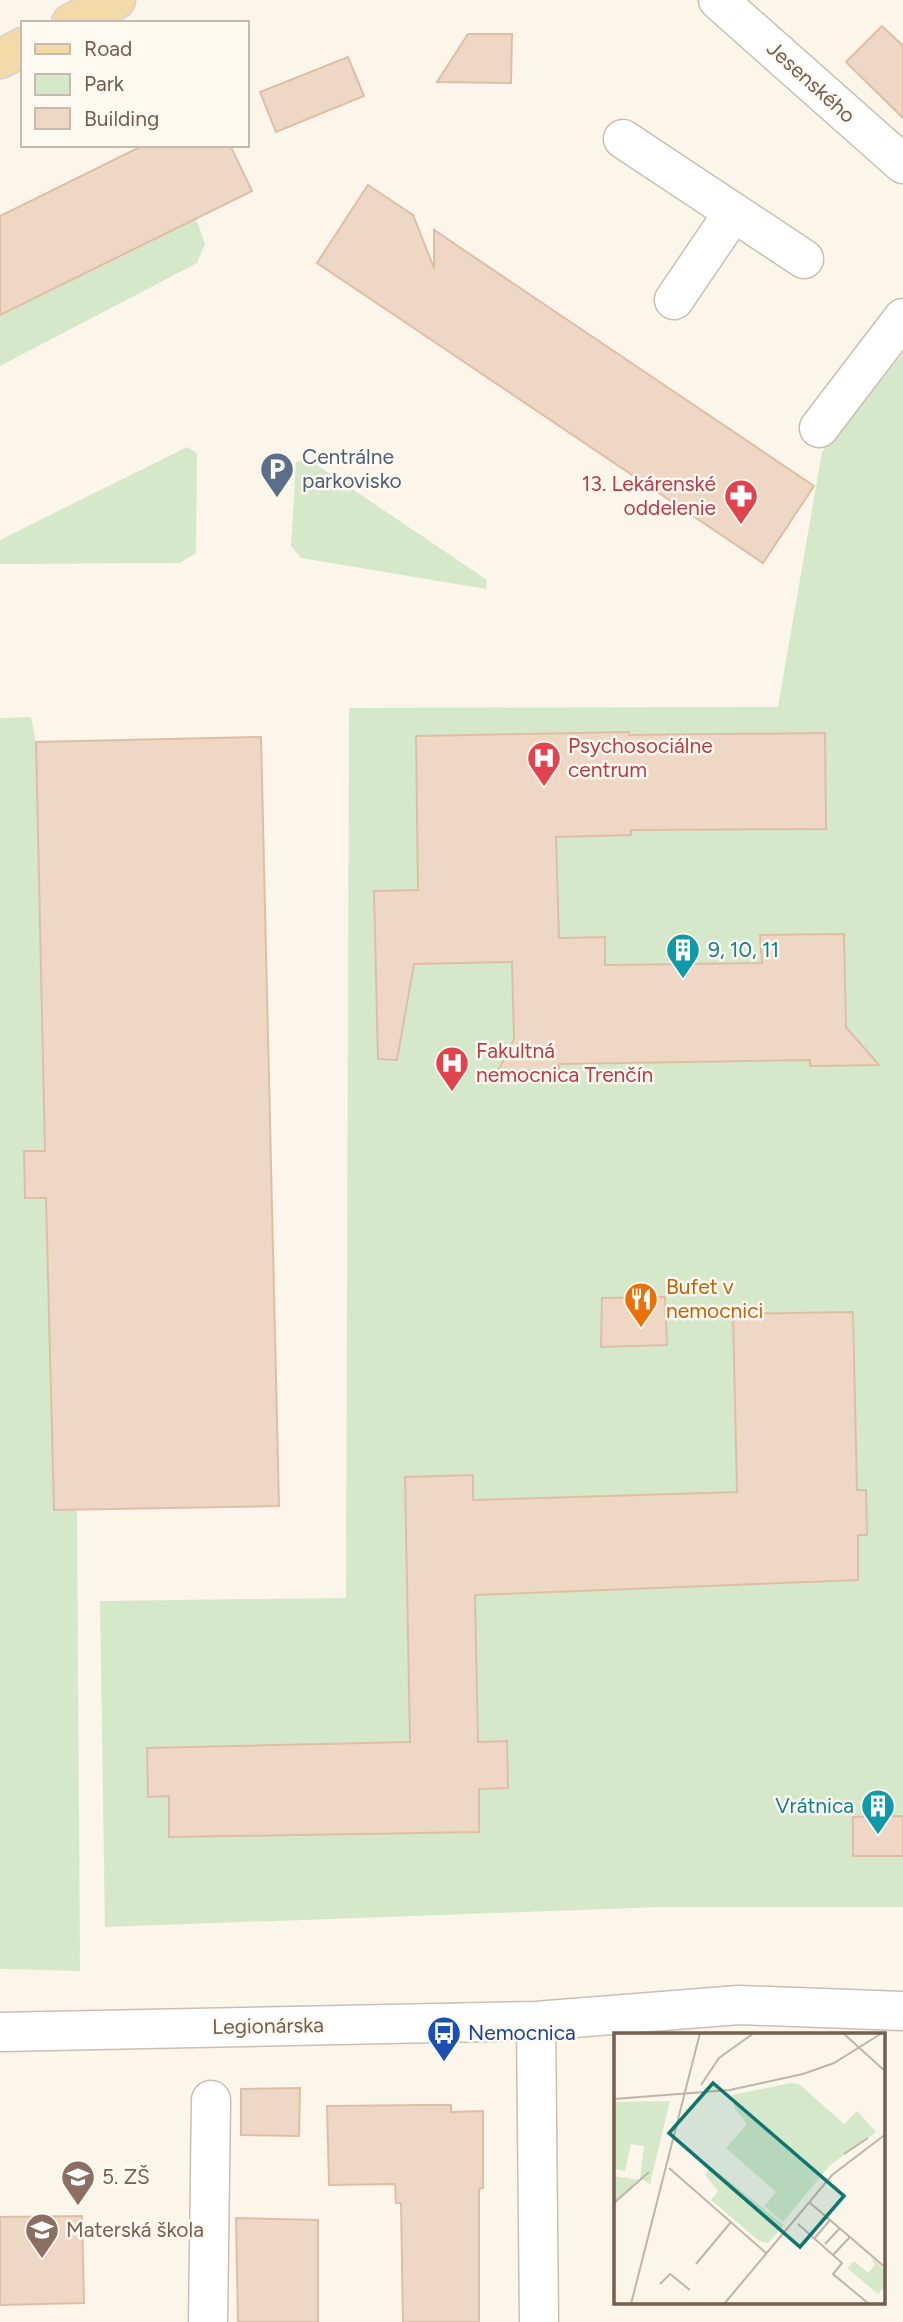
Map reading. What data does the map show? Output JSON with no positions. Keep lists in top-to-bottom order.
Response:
{
  "streets": {
    "street": ["Jesenského", "Legionárska"]
  },
  "places": {
    "parking": ["Centrálne parkovisko"],
    "pharmacy": ["13. Lekárenské oddelenie"],
    "hospital": ["Psychosociálne centrum", "Fakultná nemocnica Trenčín"],
    "building": ["9, 10, 11", "Vrátnica"],
    "restaurant": ["Bufet v nemocnici"],
    "bus stop": ["Nemocnica"],
    "school or university": ["5. ZŠ", "Materská škola"]
  },
  "legend": ["Road", "Park", "Building"]
}
